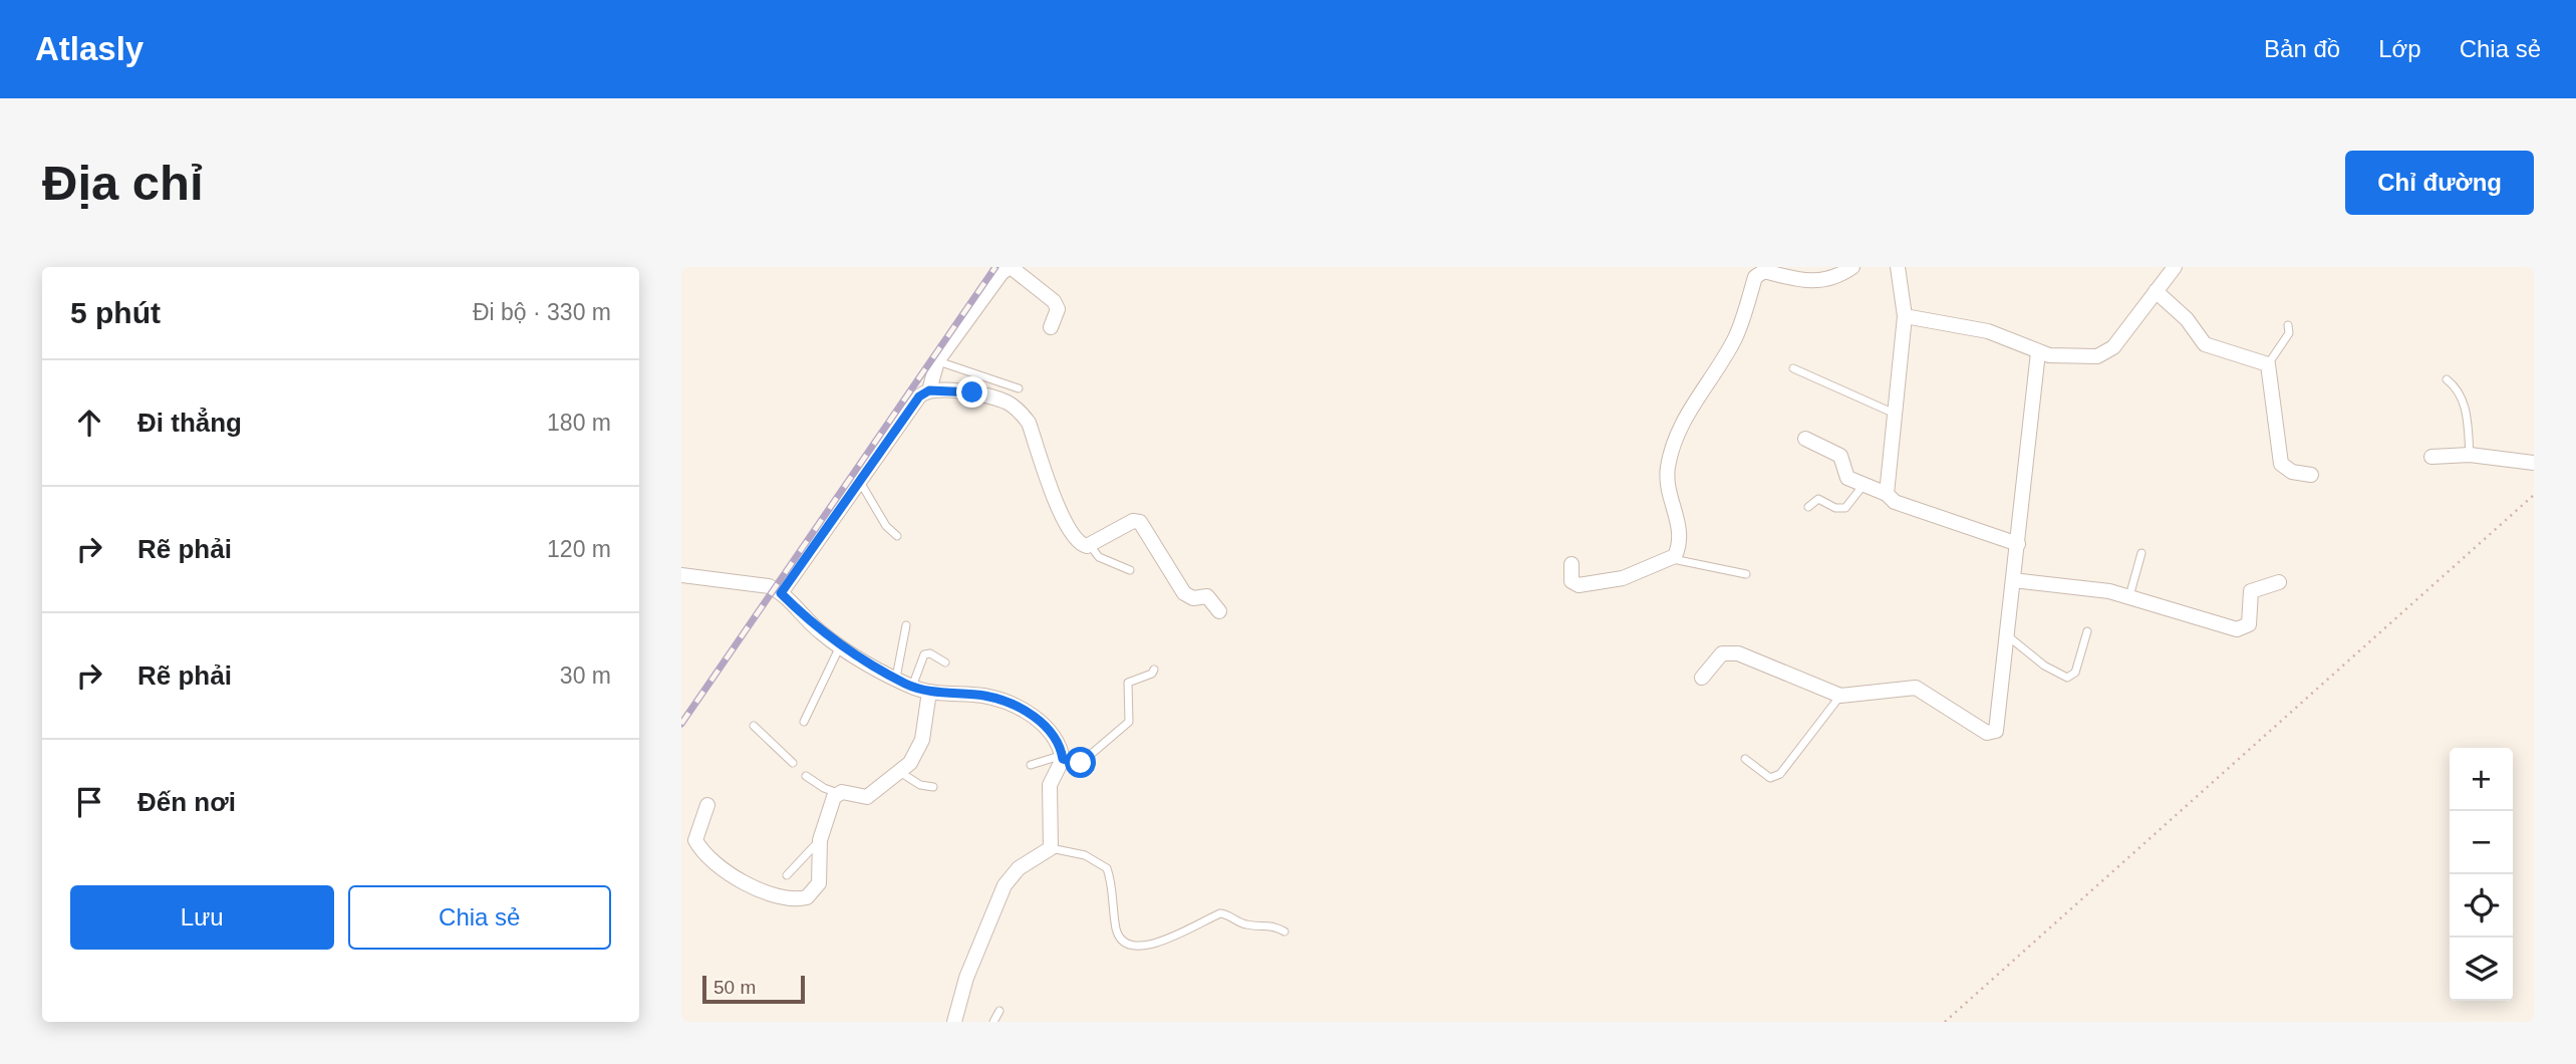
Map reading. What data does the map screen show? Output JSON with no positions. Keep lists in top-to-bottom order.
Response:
{
  "scale_bar": "50 m",
  "page": {
    "header": "Atlasly",
    "nav": ["Bản đồ", "Lớp", "Chia sẻ"],
    "buttons": [
      "Chỉ đường",
      ["Lưu", "Chia sẻ"]
    ],
    "title": "Địa chỉ",
    "heading": ["5 phút", "Đi bộ · 330 m"],
    "list": [
      ["Đi thẳng", "180 m"],
      ["Rẽ phải", "120 m"],
      ["Rẽ phải", "30 m"],
      "Đến nơi"
    ],
    "map_buttons": ["+", "−"],
    "scale": "50 m"
  }
}
